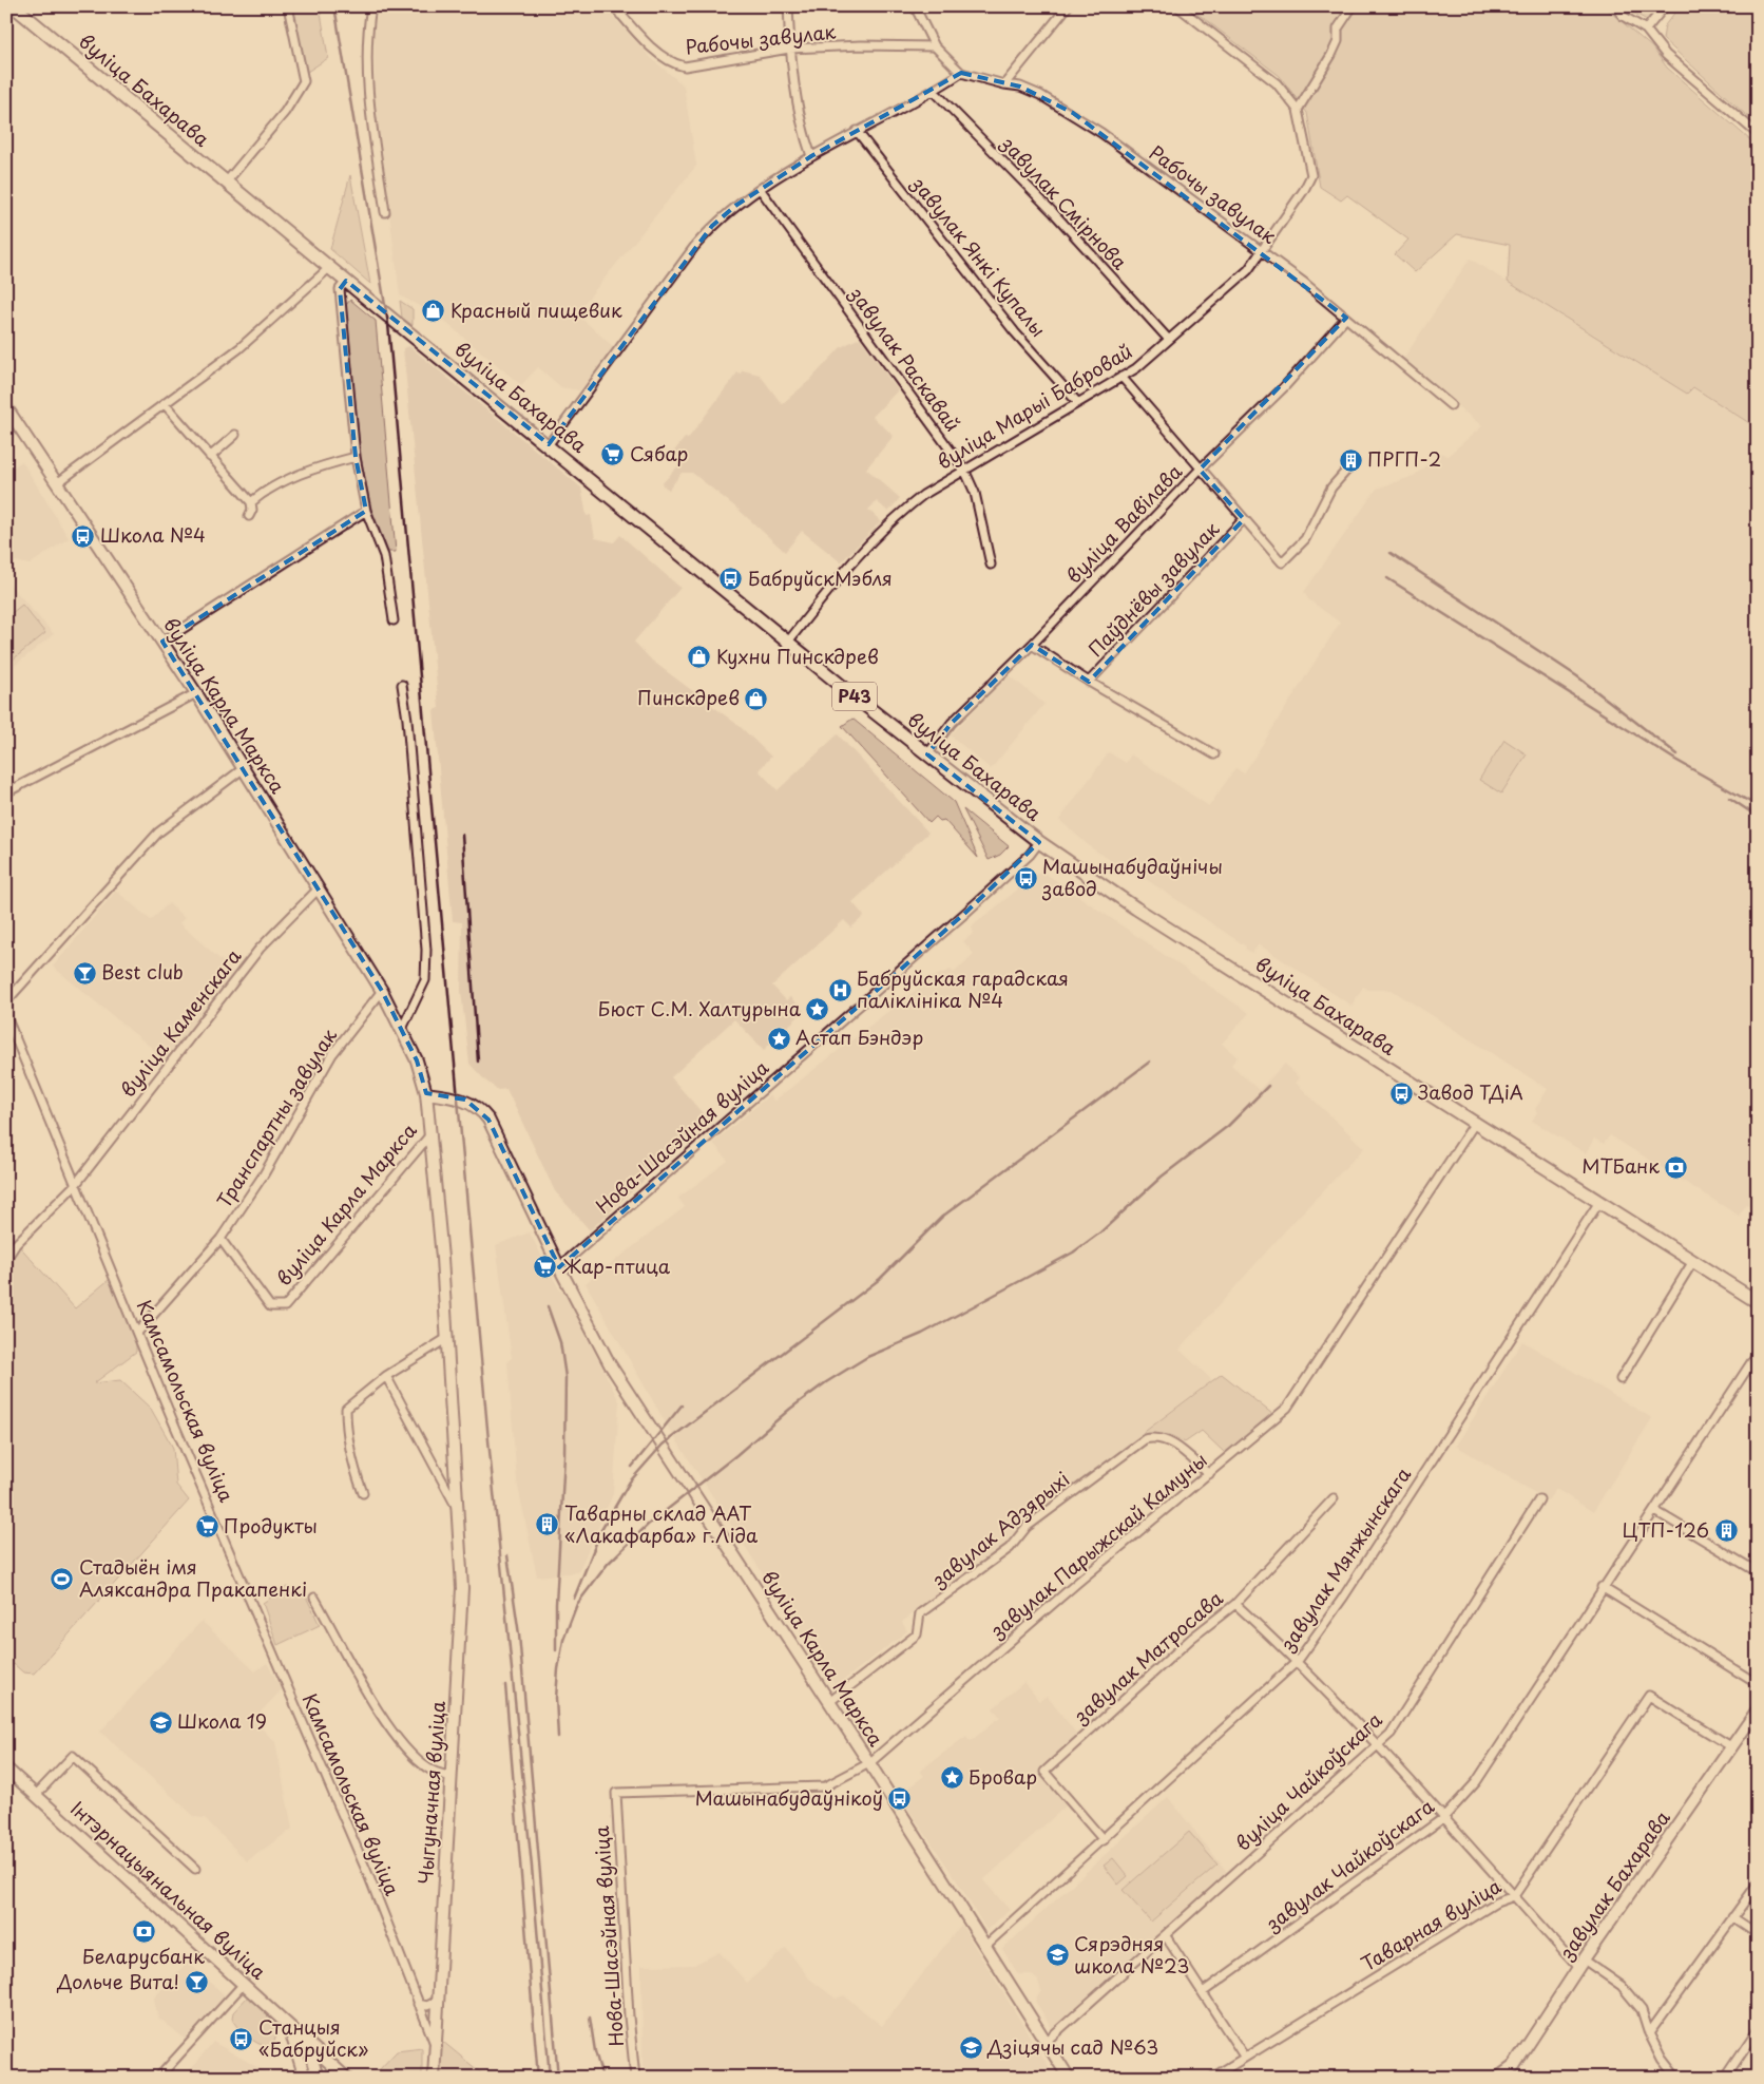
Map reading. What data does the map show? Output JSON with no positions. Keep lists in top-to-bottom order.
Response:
{
  "streets": {
    "main road": [
      "вуліца Бахарава",
      "Р43",
      "вуліца Карла Маркса",
      "Чыгуначная вуліца",
      "завулак Бахарава",
      "Інтэрнацыянальная вуліца"
    ],
    "street": [
      "Рабочы завулак",
      "завулак Смірнова",
      "завулак Янкі Купалы",
      "завулак Раскавай",
      "вуліца Марыі Бабровай",
      "вуліца Вавілава",
      "Паўднёвы завулак",
      "вуліца Каменскага",
      "Транспартны завулак",
      "Нова-Шасэйная вуліца",
      "Камсамольская вуліца",
      "завулак Адзярыхі",
      "завулак Парыжскай Камуны",
      "завулак Мянжынскага",
      "завулак Матросава",
      "вуліца Чайкоўскага",
      "завулак Чайкоўскага",
      "Таварная вуліца"
    ]
  },
  "crossings": [
    ["Рабочы завулак", "вуліца Марыі Бабровай"],
    ["Рабочы завулак", "вуліца Вавілава"],
    ["вуліца Бахарава", "вуліца Марыі Бабровай"],
    ["вуліца Бахарава", "вуліца Вавілава"],
    ["вуліца Бахарава", "Нова-Шасэйная вуліца"],
    ["вуліца Бахарава", "завулак Парыжскай Камуны"],
    ["вуліца Бахарава", "завулак Мянжынскага"],
    ["завулак Смірнова", "вуліца Марыі Бабровай"],
    ["завулак Янкі Купалы", "вуліца Марыі Бабровай"],
    ["завулак Раскавай", "вуліца Марыі Бабровай"],
    ["вуліца Марыі Бабровай", "Паўднёвы завулак"],
    ["вуліца Вавілава", "Паўднёвы завулак"],
    ["вуліца Карла Маркса", "вуліца Каменскага"],
    ["вуліца Карла Маркса", "Транспартны завулак"],
    ["вуліца Карла Маркса", "Нова-Шасэйная вуліца"],
    ["вуліца Карла Маркса", "завулак Адзярыхі"],
    ["вуліца Карла Маркса", "завулак Парыжскай Камуны"],
    ["вуліца Карла Маркса", "завулак Мянжынскага"],
    ["вуліца Карла Маркса", "вуліца Чайкоўскага"],
    ["вуліца Карла Маркса", "Чыгуначная вуліца"],
    ["вуліца Каменскага", "Камсамольская вуліца"],
    ["Транспартны завулак", "Камсамольская вуліца"],
    ["Нова-Шасэйная вуліца", "завулак Парыжскай Камуны"],
    ["Камсамольская вуліца", "Чыгуначная вуліца"],
    ["завулак Адзярыхі", "завулак Парыжскай Камуны"],
    ["завулак Мянжынскага", "завулак Матросава"],
    ["завулак Бахарава", "Таварная вуліца"]
  ],
  "places": {
    "shop": ["Красный пищевик", "Кухни Пинскдрев", "Пинскдрев"],
    "supermarket": ["Сябар", "Жар-птица", "Продукты"],
    "building": ["ПРГП-2", "Таварны склад ААТ «Лакафарба» г.Ліда", "ЦТП-126"],
    "bus stop": [
      "Школа №4",
      "БабруйскМэбля",
      "Машынабудаўнічы завод",
      "Завод ТДіА",
      "Машынабудаўнікоў",
      "Станцыя «Бабруйск»"
    ],
    "bar": ["Best club", "Дольче Вита!"],
    "hospital": ["Бабруйская гарадская паліклініка №4"],
    "place": ["Бюст С.М. Халтурына", "Астап Бэндэр", "Бровар"],
    "bank": ["МТБанк", "Беларусбанк"],
    "sports": ["Стадыён імя Аляксандра Пракапенкі"],
    "school or university": ["Школа 19", "Сярэдняя школа №23", "Дзіцячы сад №63"]
  }
}
